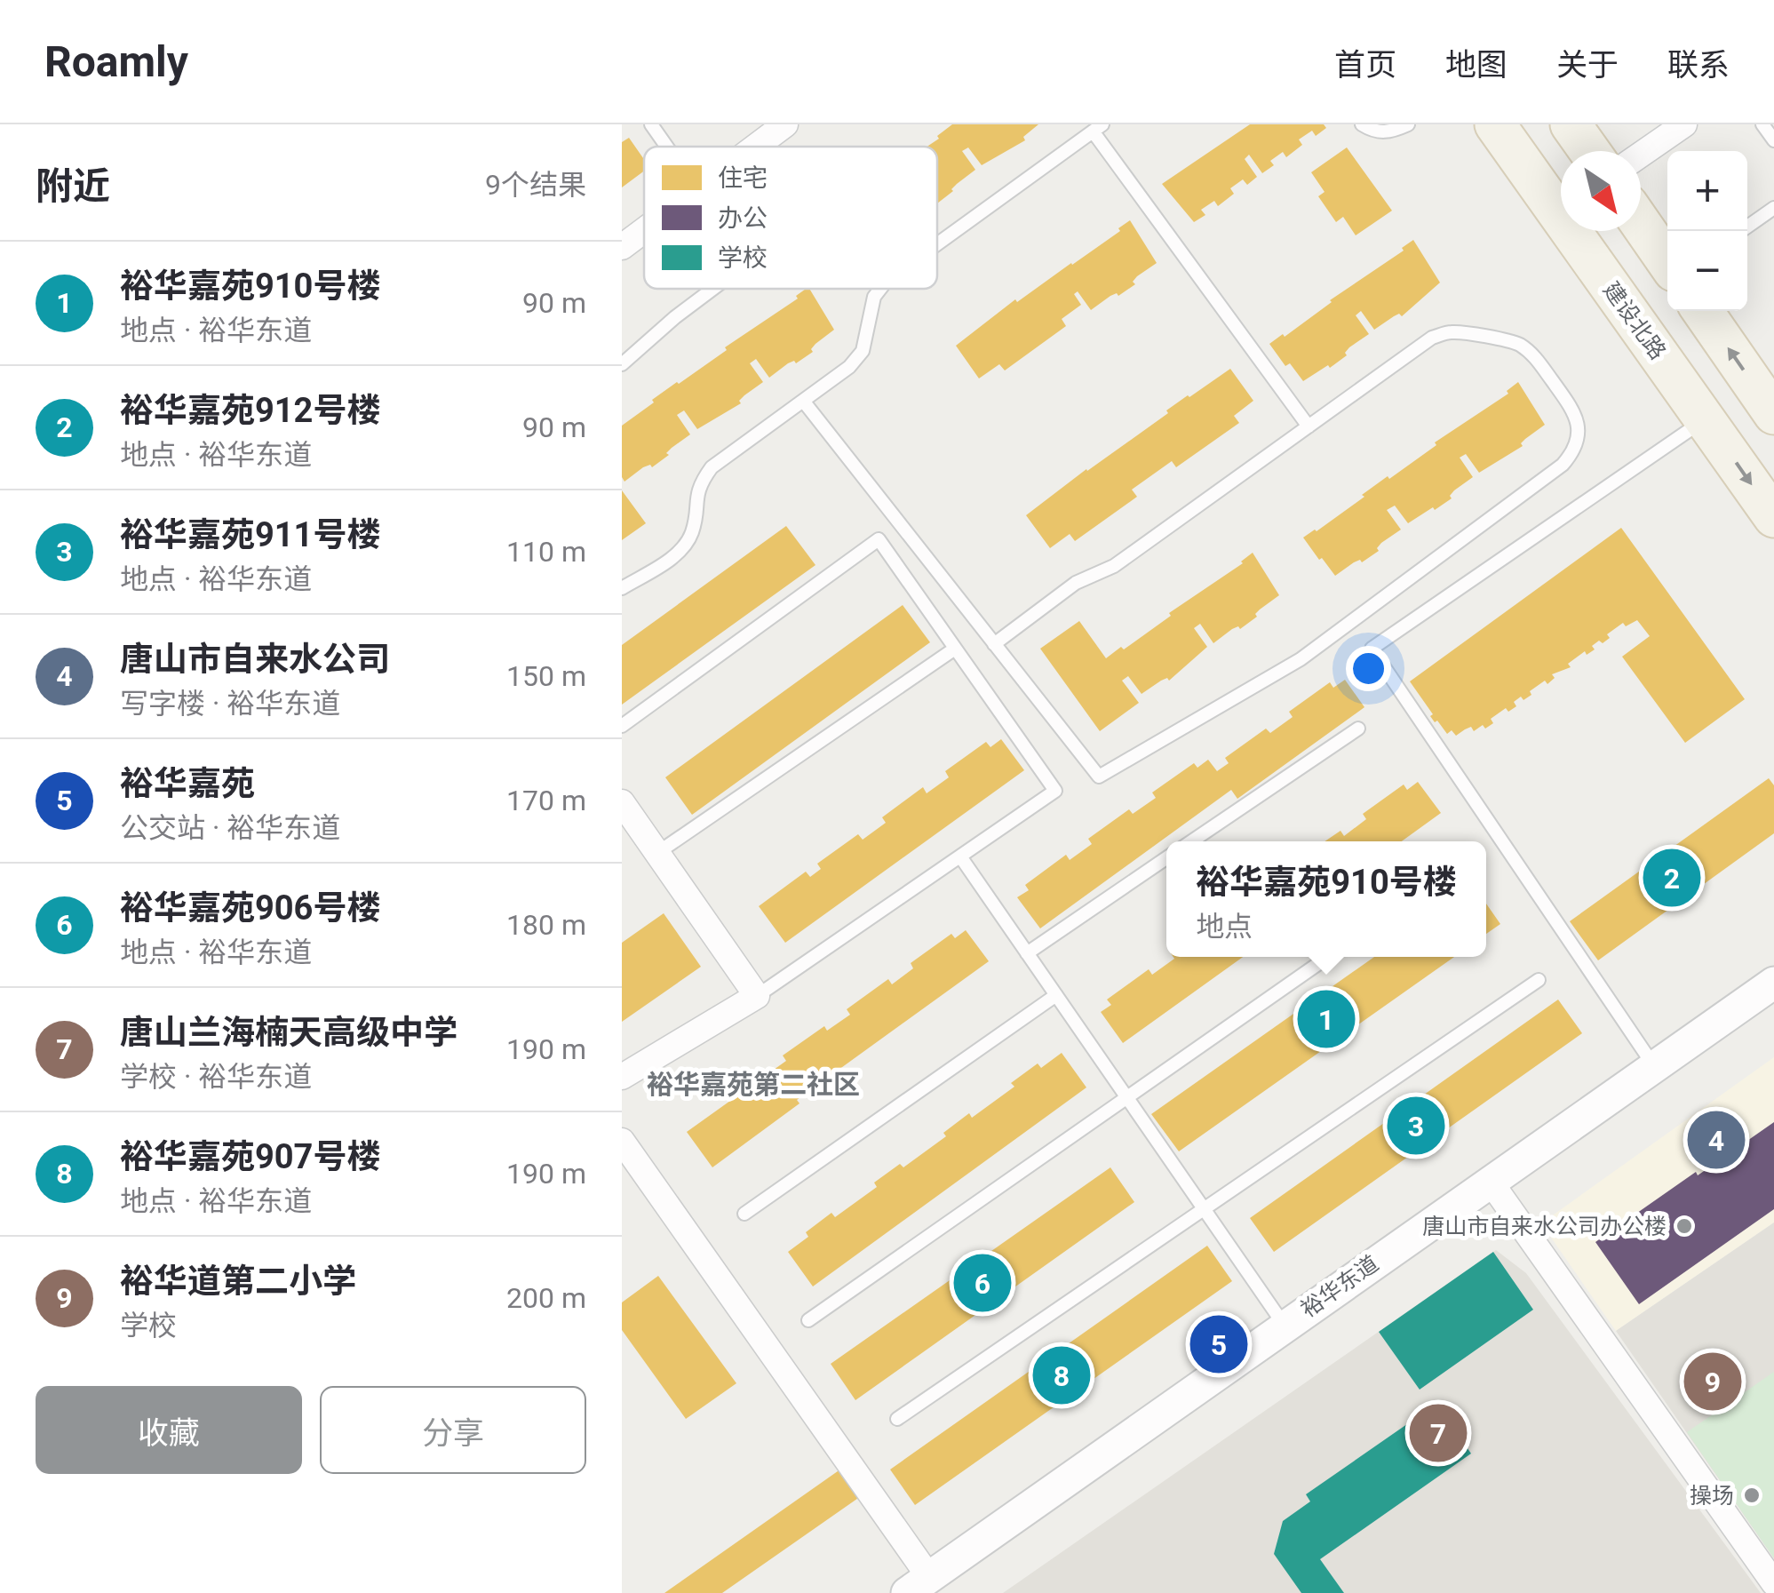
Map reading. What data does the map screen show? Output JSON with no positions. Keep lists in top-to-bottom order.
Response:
{
  "streets": {
    "main road": ["建设北路"],
    "street": ["裕华东道"]
  },
  "districts": ["裕华嘉苑第二社区"],
  "places": ["唐山市自来水公司办公楼", "操场"],
  "legend": ["住宅", "办公", "学校"],
  "north": "bottom right",
  "page": {
    "header": "Roamly",
    "nav": [
      "首页",
      "地图",
      "关于",
      "联系"
    ],
    "heading": ["附近", "9个结果"],
    "map_buttons": ["+", "−"],
    "list": [
      {
        "mark": "1",
        "name": "裕华嘉苑910号楼",
        "note": "地点 · 裕华东道",
        "value": "90 m"
      },
      {
        "mark": "2",
        "name": "裕华嘉苑912号楼",
        "note": "地点 · 裕华东道",
        "value": "90 m"
      },
      {
        "mark": "3",
        "name": "裕华嘉苑911号楼",
        "note": "地点 · 裕华东道",
        "value": "110 m"
      },
      {
        "mark": "4",
        "name": "唐山市自来水公司",
        "note": "写字楼 · 裕华东道",
        "value": "150 m"
      },
      {
        "mark": "5",
        "name": "裕华嘉苑",
        "note": "公交站 · 裕华东道",
        "value": "170 m"
      },
      {
        "mark": "6",
        "name": "裕华嘉苑906号楼",
        "note": "地点 · 裕华东道",
        "value": "180 m"
      },
      {
        "mark": "7",
        "name": "唐山兰海楠天高级中学",
        "note": "学校 · 裕华东道",
        "value": "190 m"
      },
      {
        "mark": "8",
        "name": "裕华嘉苑907号楼",
        "note": "地点 · 裕华东道",
        "value": "190 m"
      },
      {
        "mark": "9",
        "name": "裕华道第二小学",
        "note": "学校",
        "value": "200 m"
      }
    ],
    "popup": ["裕华嘉苑910号楼", "地点"],
    "pins": [
      "2",
      "1",
      "3",
      "4",
      "6",
      "5",
      "8",
      "9",
      "7"
    ],
    "buttons": ["收藏", "分享"]
  }
}
